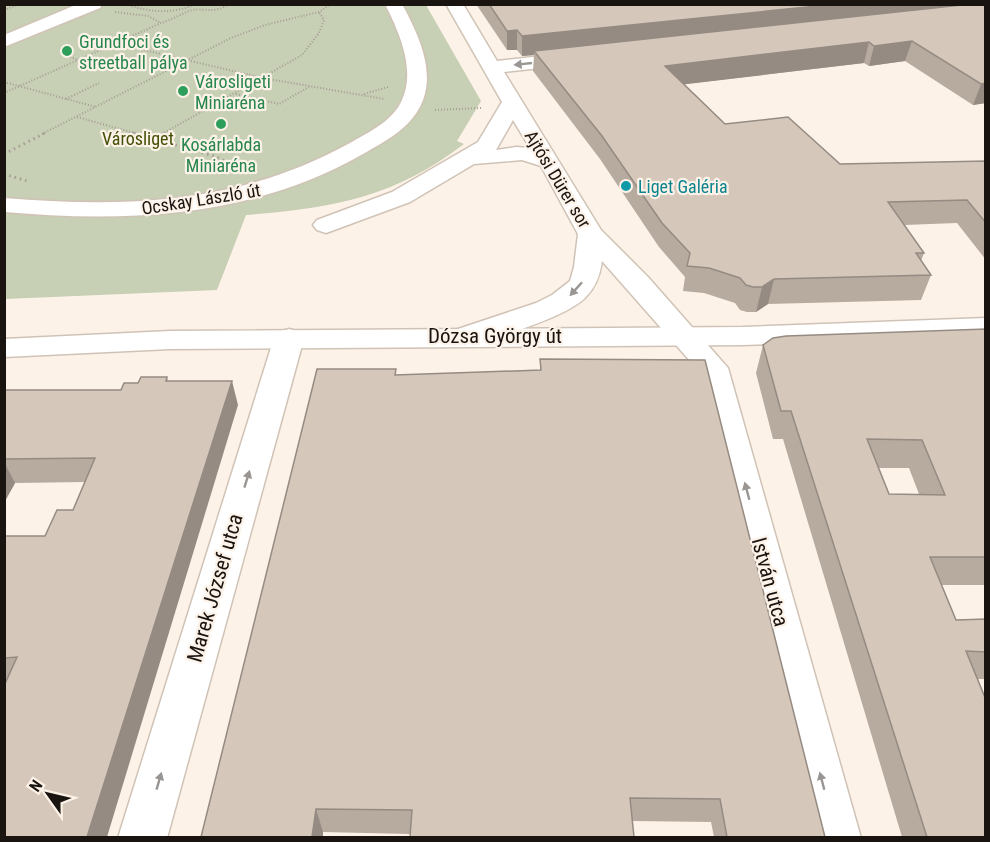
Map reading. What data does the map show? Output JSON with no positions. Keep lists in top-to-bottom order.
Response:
{
  "streets": {
    "street": [
      "Ajtósi Dürer sor",
      "Ocskay László út",
      "Dózsa György út",
      "István utca",
      "Marek József utca"
    ]
  },
  "crossings": [
    ["Ajtósi Dürer sor", "Dózsa György út"],
    ["Ajtósi Dürer sor", "István utca"],
    ["Dózsa György út", "István utca"],
    ["Dózsa György út", "Marek József utca"]
  ],
  "one_way": ["István utca", "Marek József utca"],
  "parks": ["Városliget"],
  "places": [
    "Grundfoci és streetball pálya",
    "Városligeti Miniaréna",
    "Kosárlabda Miniaréna",
    "Liget Galéria"
  ],
  "north": "top left"
}
